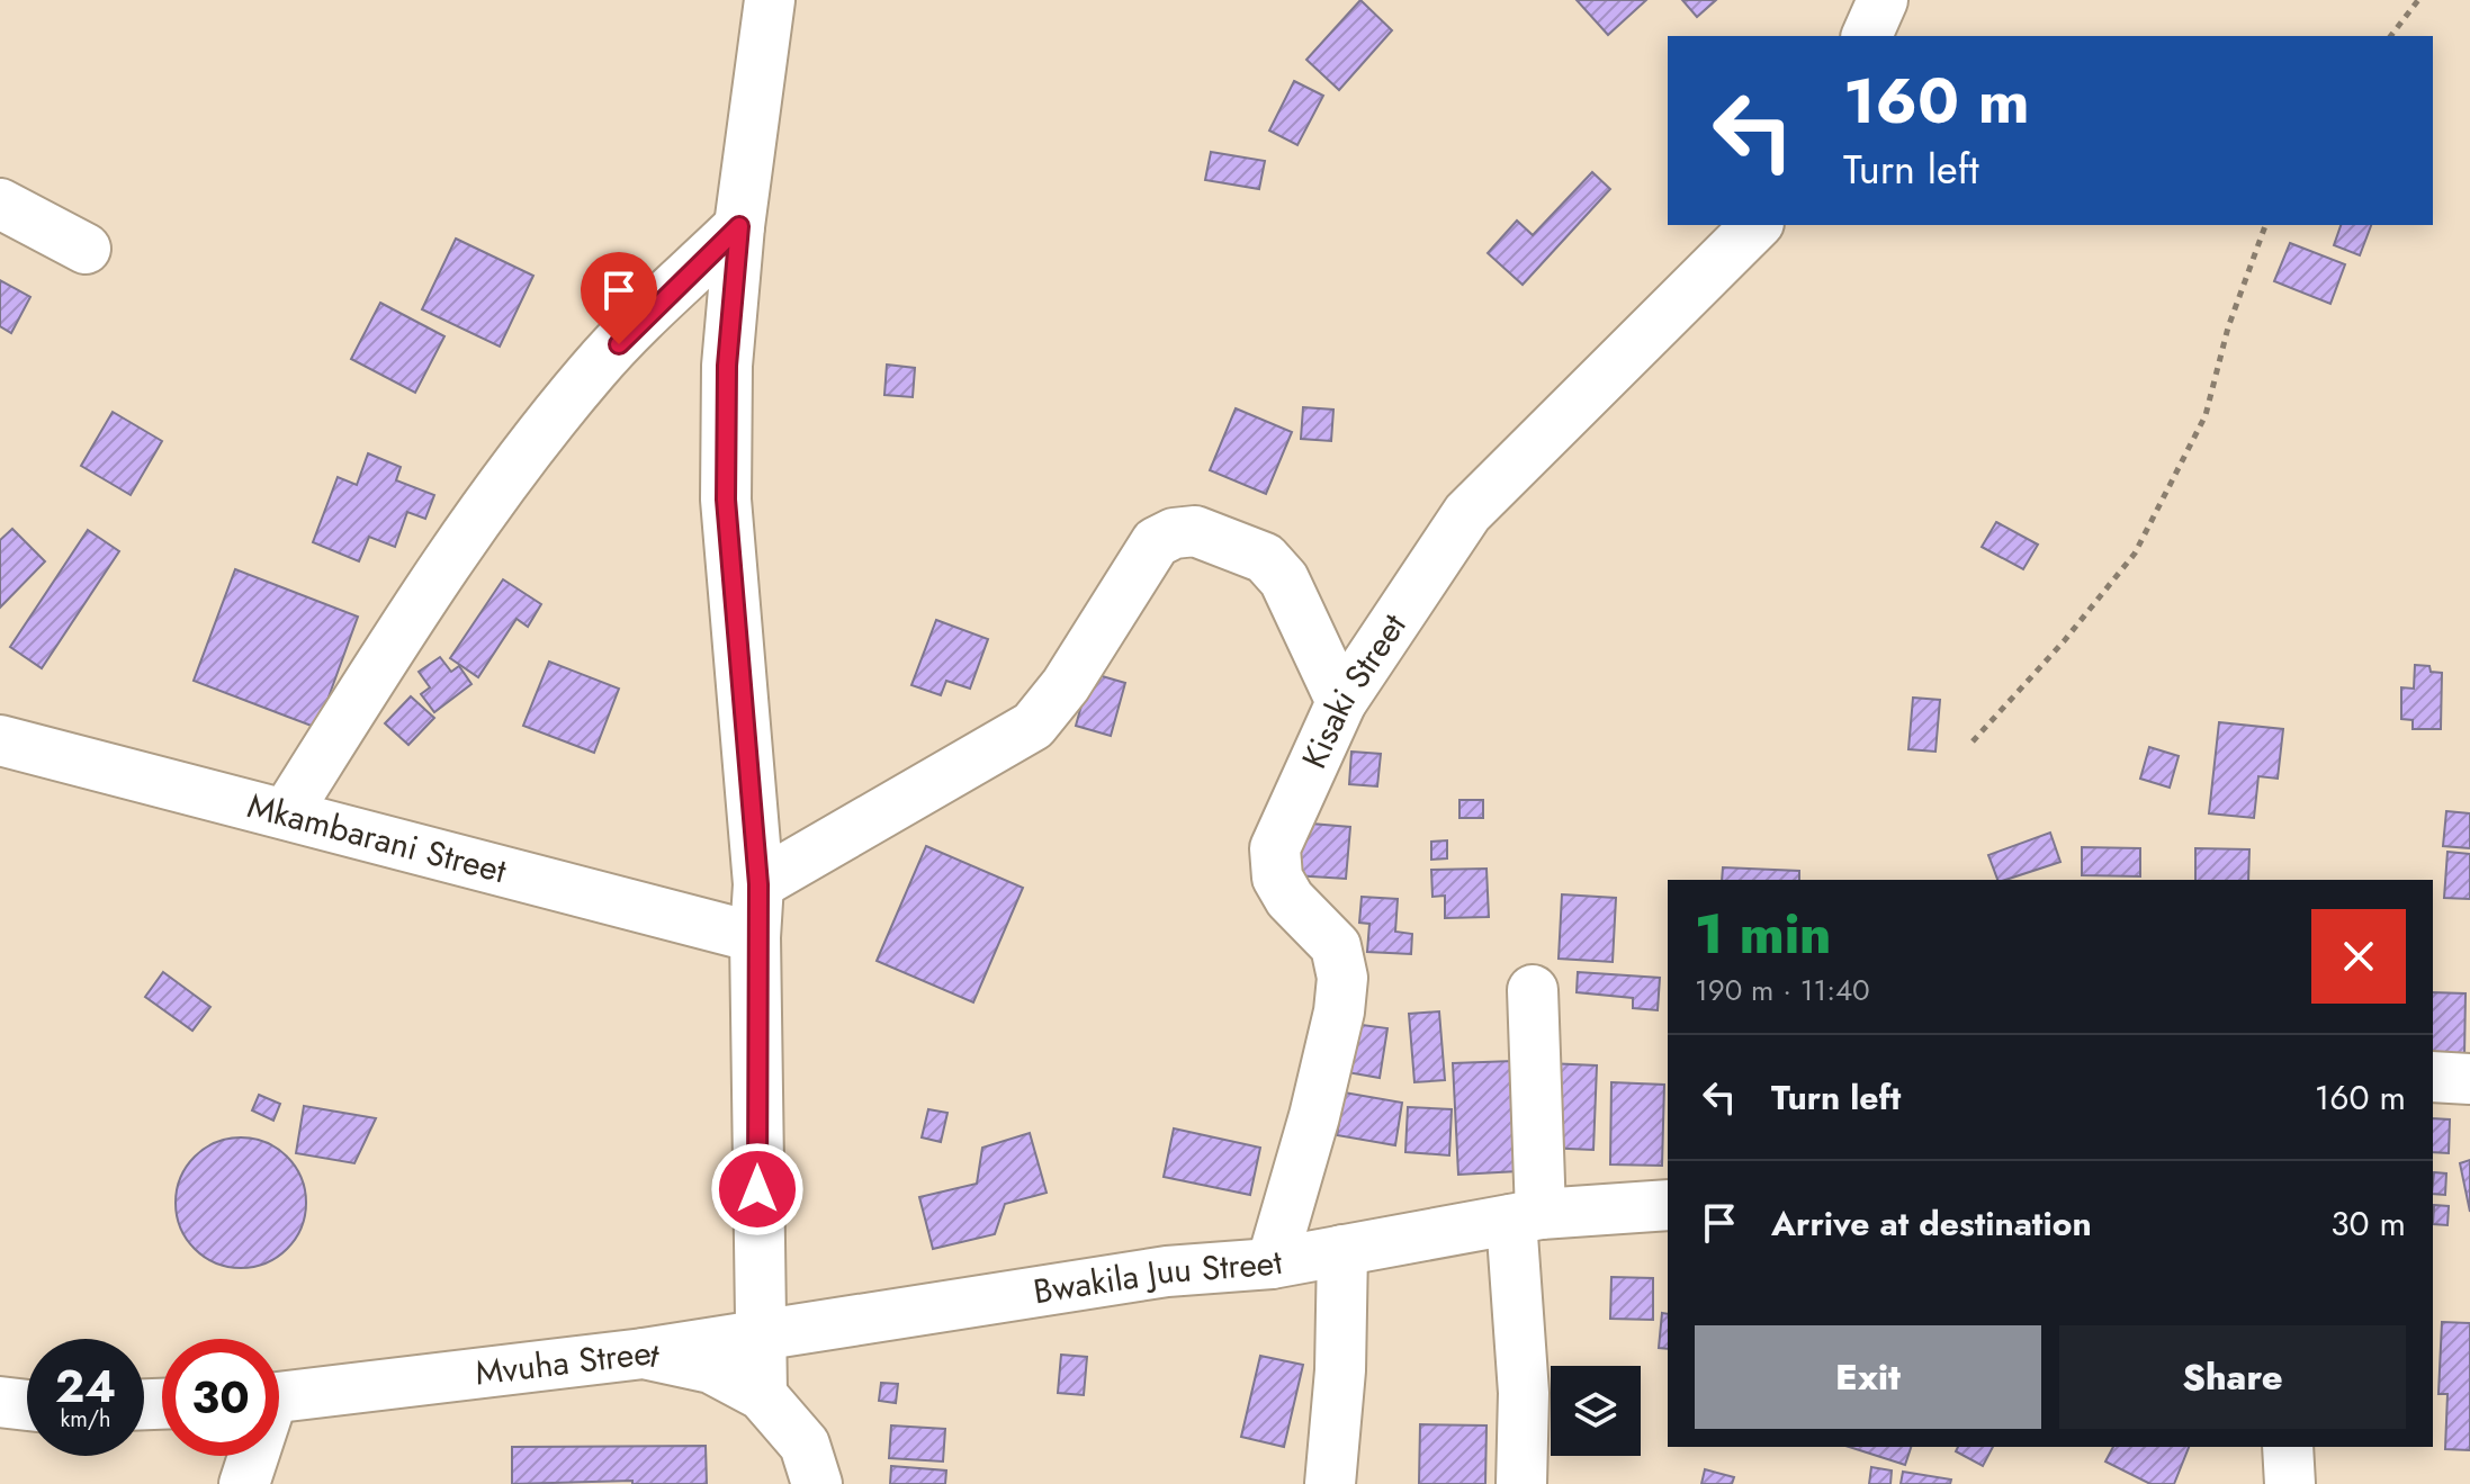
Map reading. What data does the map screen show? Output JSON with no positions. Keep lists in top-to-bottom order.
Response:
{
  "streets": {
    "street": [
      "Kisaki Street",
      "Mkambarani Street",
      "Bwakila Juu Street",
      "Mvuha Street"
    ]
  },
  "crossings": [
    ["Kisaki Street", "Bwakila Juu Street"],
    ["Bwakila Juu Street", "Mvuha Street"]
  ],
  "page": {
    "turn": ["160 m", "Turn left"],
    "heading": ["1 min", "190 m · 11:40"],
    "list": [
      {
        "name": "Turn left",
        "value": "160 m"
      },
      {
        "name": "Arrive at destination",
        "value": "30 m"
      }
    ],
    "buttons": ["Exit", "Share"],
    "speed": "24 km/h",
    "limit": "30"
  }
}
